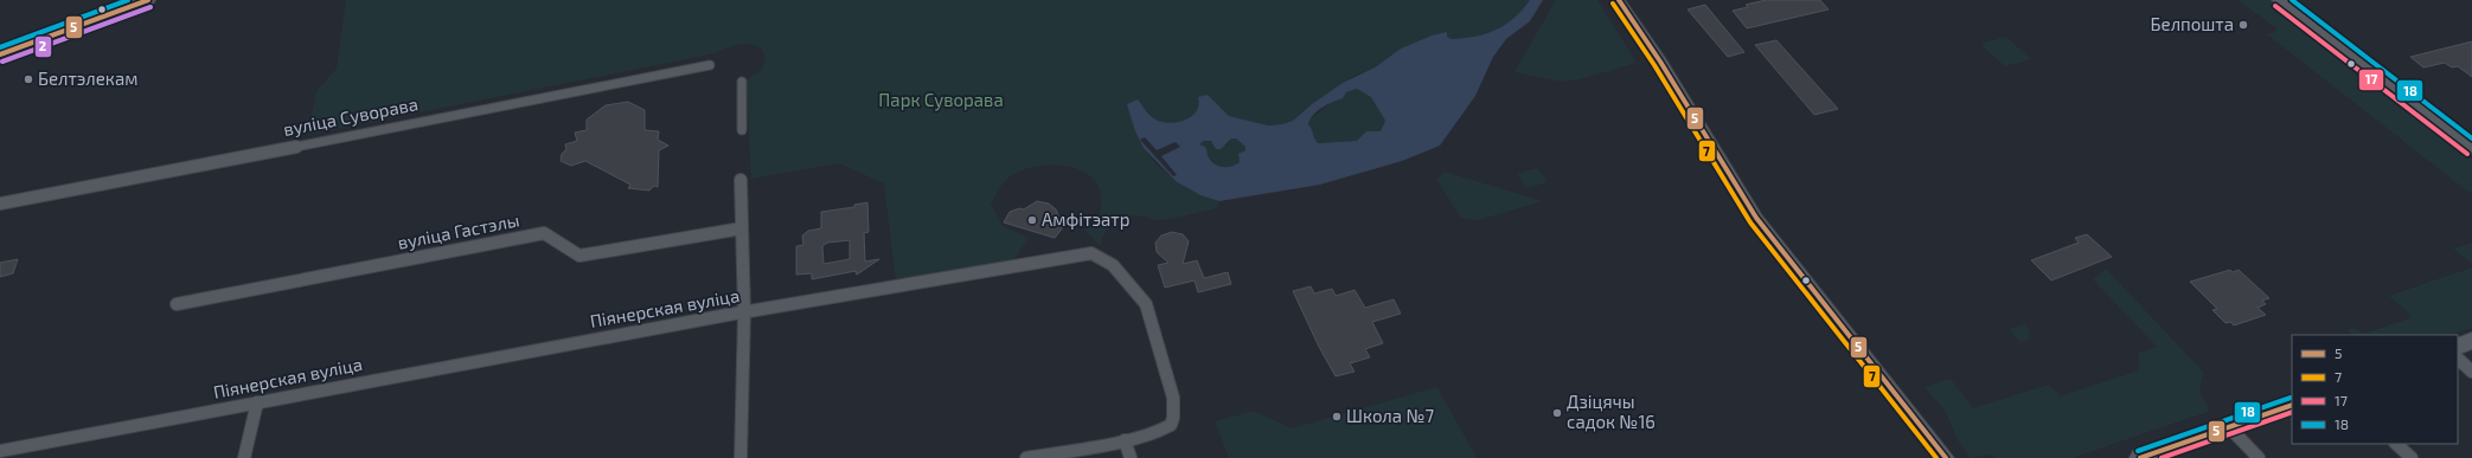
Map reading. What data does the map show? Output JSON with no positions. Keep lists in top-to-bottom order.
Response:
{
  "streets": {
    "street": ["вуліца Суворава", "вуліца Гастэлы", "Піянерская вуліца"]
  },
  "parks": ["Парк Суворава"],
  "places": [
    "Белпошта",
    "Белтэлекам",
    "Амфітэатр",
    "Дзіцячы садок №16",
    "Школа №7"
  ],
  "lines": [
    "transit line 5",
    "transit line 18",
    "transit line 7",
    "transit line 17",
    "transit line 2"
  ],
  "legend": [
    "5",
    "7",
    "17",
    "18"
  ]
}
